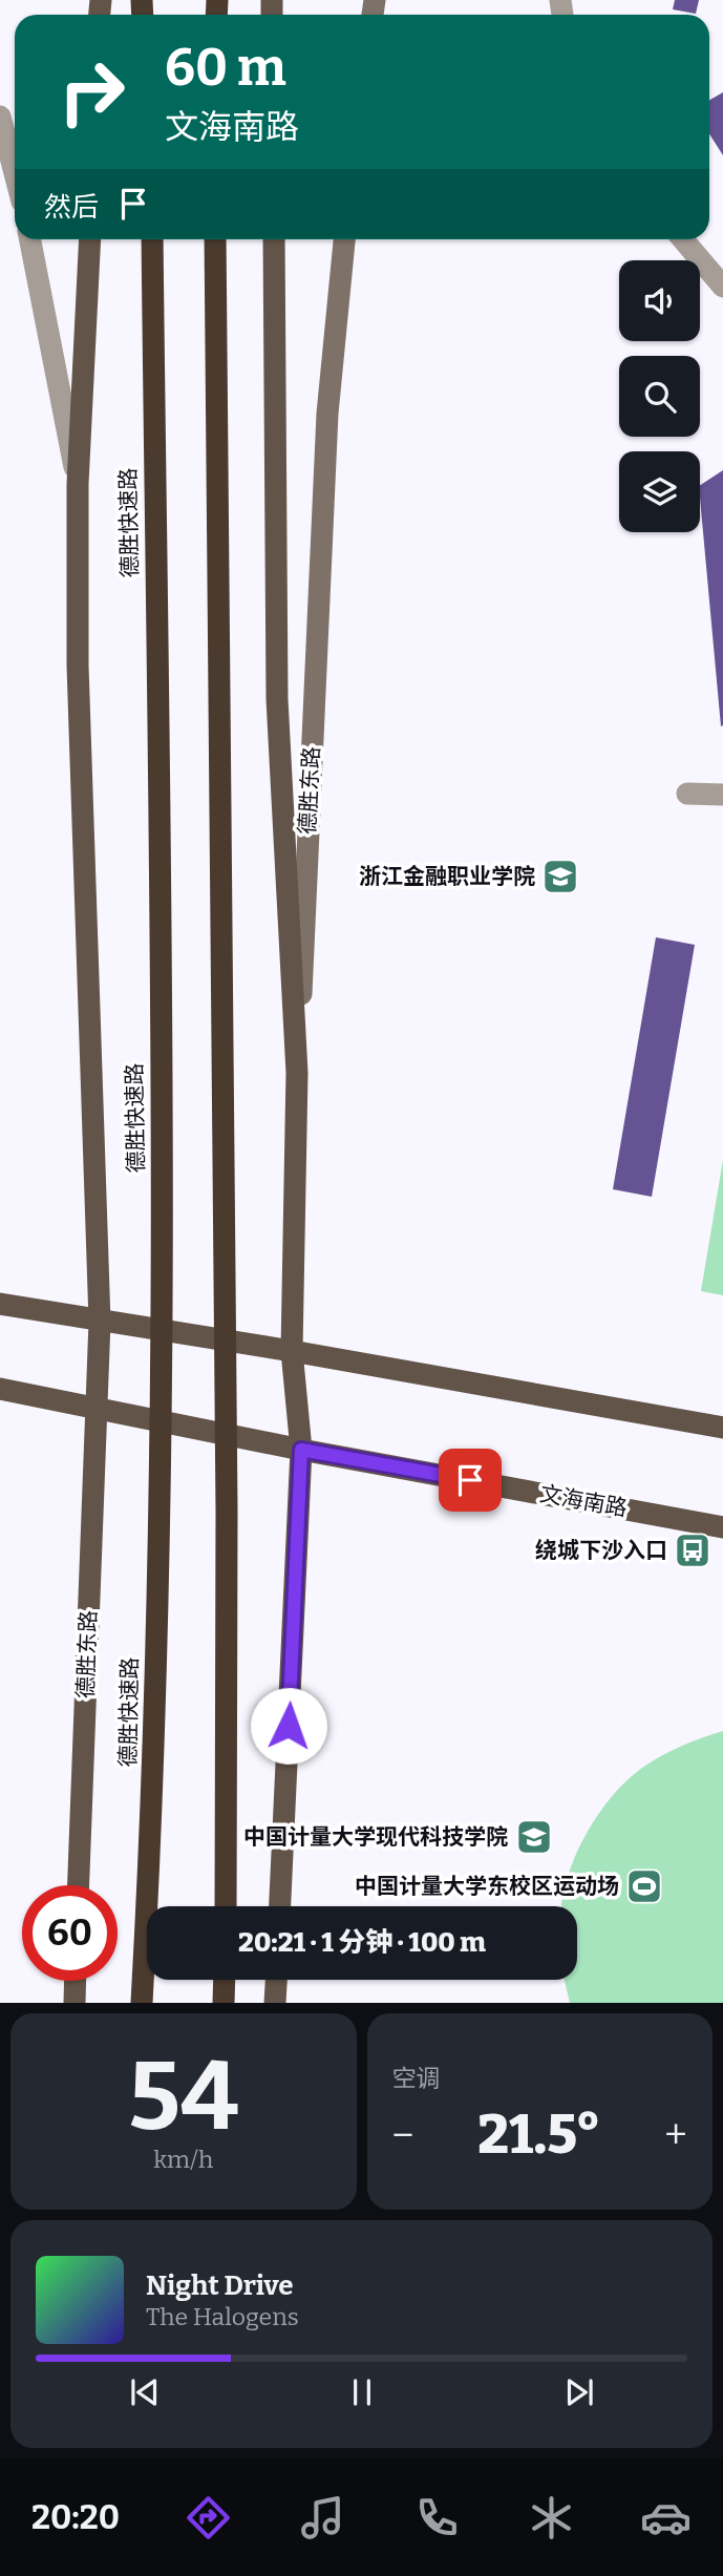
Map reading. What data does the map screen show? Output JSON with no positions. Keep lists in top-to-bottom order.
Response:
{
  "streets": {
    "highway": ["德胜快速路"],
    "main road": ["德胜东路", "文海南路"]
  },
  "crossings": [
    ["德胜东路", "文海南路"]
  ],
  "places": {
    "school or university": ["浙江金融职业学院", "中国计量大学现代科技学院"],
    "bus stop": ["绕城下沙入口"],
    "sports": ["中国计量大学东校区运动场"]
  },
  "page": {
    "turn": ["60 m", "文海南路"],
    "then": "然后",
    "limit": "60",
    "trip": "20:21 · 1 分钟 · 100 m",
    "tile": [
      ["54", "km/h"],
      "空调"
    ],
    "heat": ["−", "21.5°", "+"],
    "song": ["Night Drive", "The Halogens"],
    "tabs": "20:20"
  }
}
